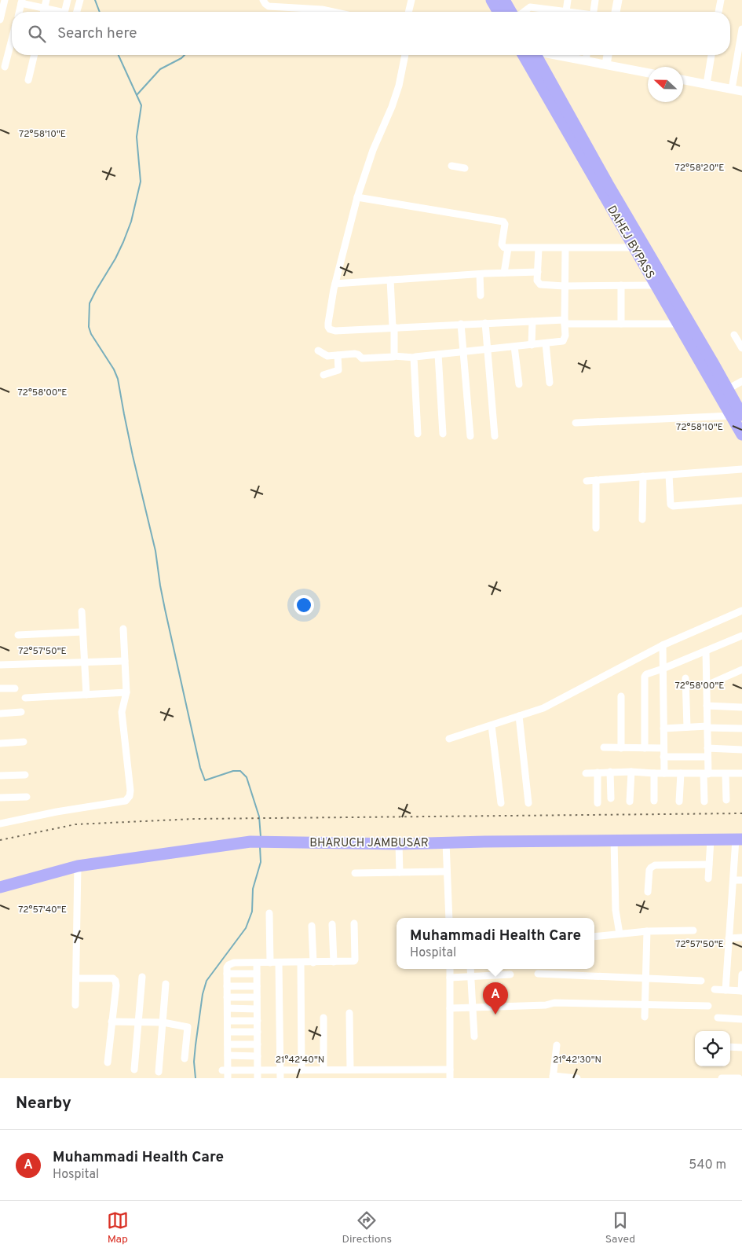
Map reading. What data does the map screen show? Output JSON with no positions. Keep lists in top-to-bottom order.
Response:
{
  "streets": {
    "highway": ["DAHEJ BYPASS", "BHARUCH JAMBUSAR"]
  },
  "north": "left",
  "page": {
    "search": "Search here",
    "popup": ["Muhammadi Health Care", "Hospital"],
    "pins": "A",
    "heading": "Nearby",
    "list": [
      {
        "mark": "A",
        "name": "Muhammadi Health Care",
        "note": "Hospital",
        "value": "540 m"
      }
    ],
    "nav": ["Map", "Directions", "Saved"]
  },
  "coordinates": [
    "72°58'10\"E",
    "72°58'20\"E",
    "72°58'00\"E",
    "72°57'50\"E",
    "72°57'40\"E",
    "21°42'40\"N",
    "21°42'30\"N"
  ]
}
